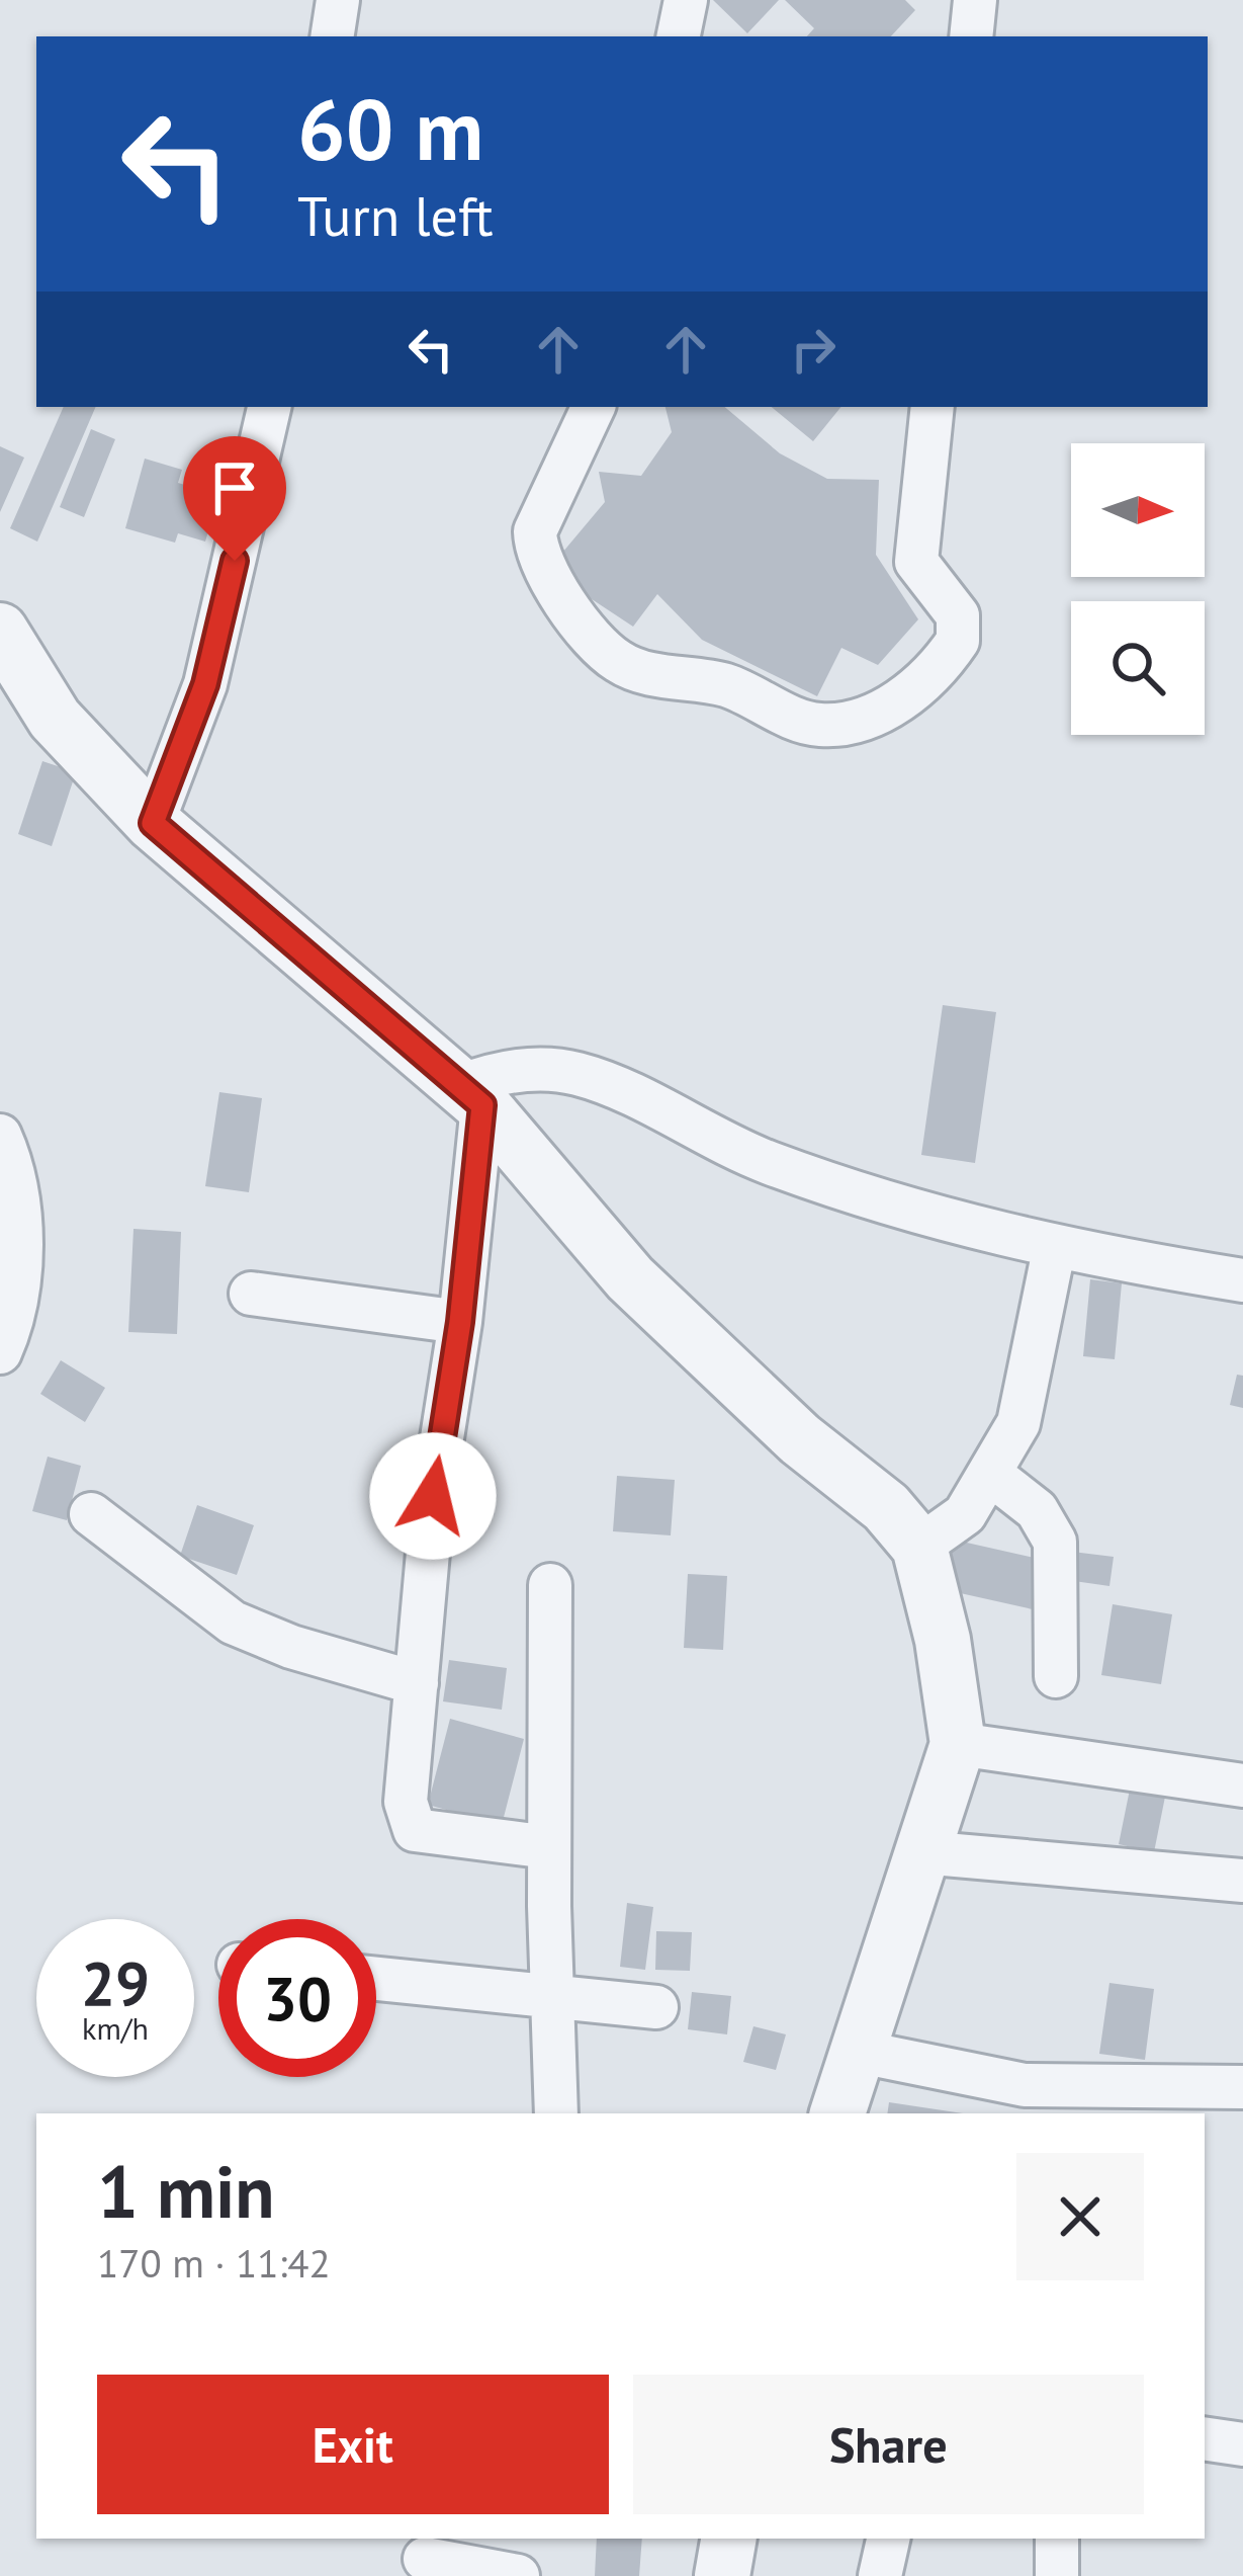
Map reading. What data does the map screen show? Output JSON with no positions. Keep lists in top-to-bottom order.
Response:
{
  "north": "right",
  "page": {
    "turn": ["60 m", "Turn left"],
    "speed": "29 km/h",
    "limit": "30",
    "heading": ["1 min", "170 m · 11:42"],
    "buttons": ["Exit", "Share"]
  }
}
